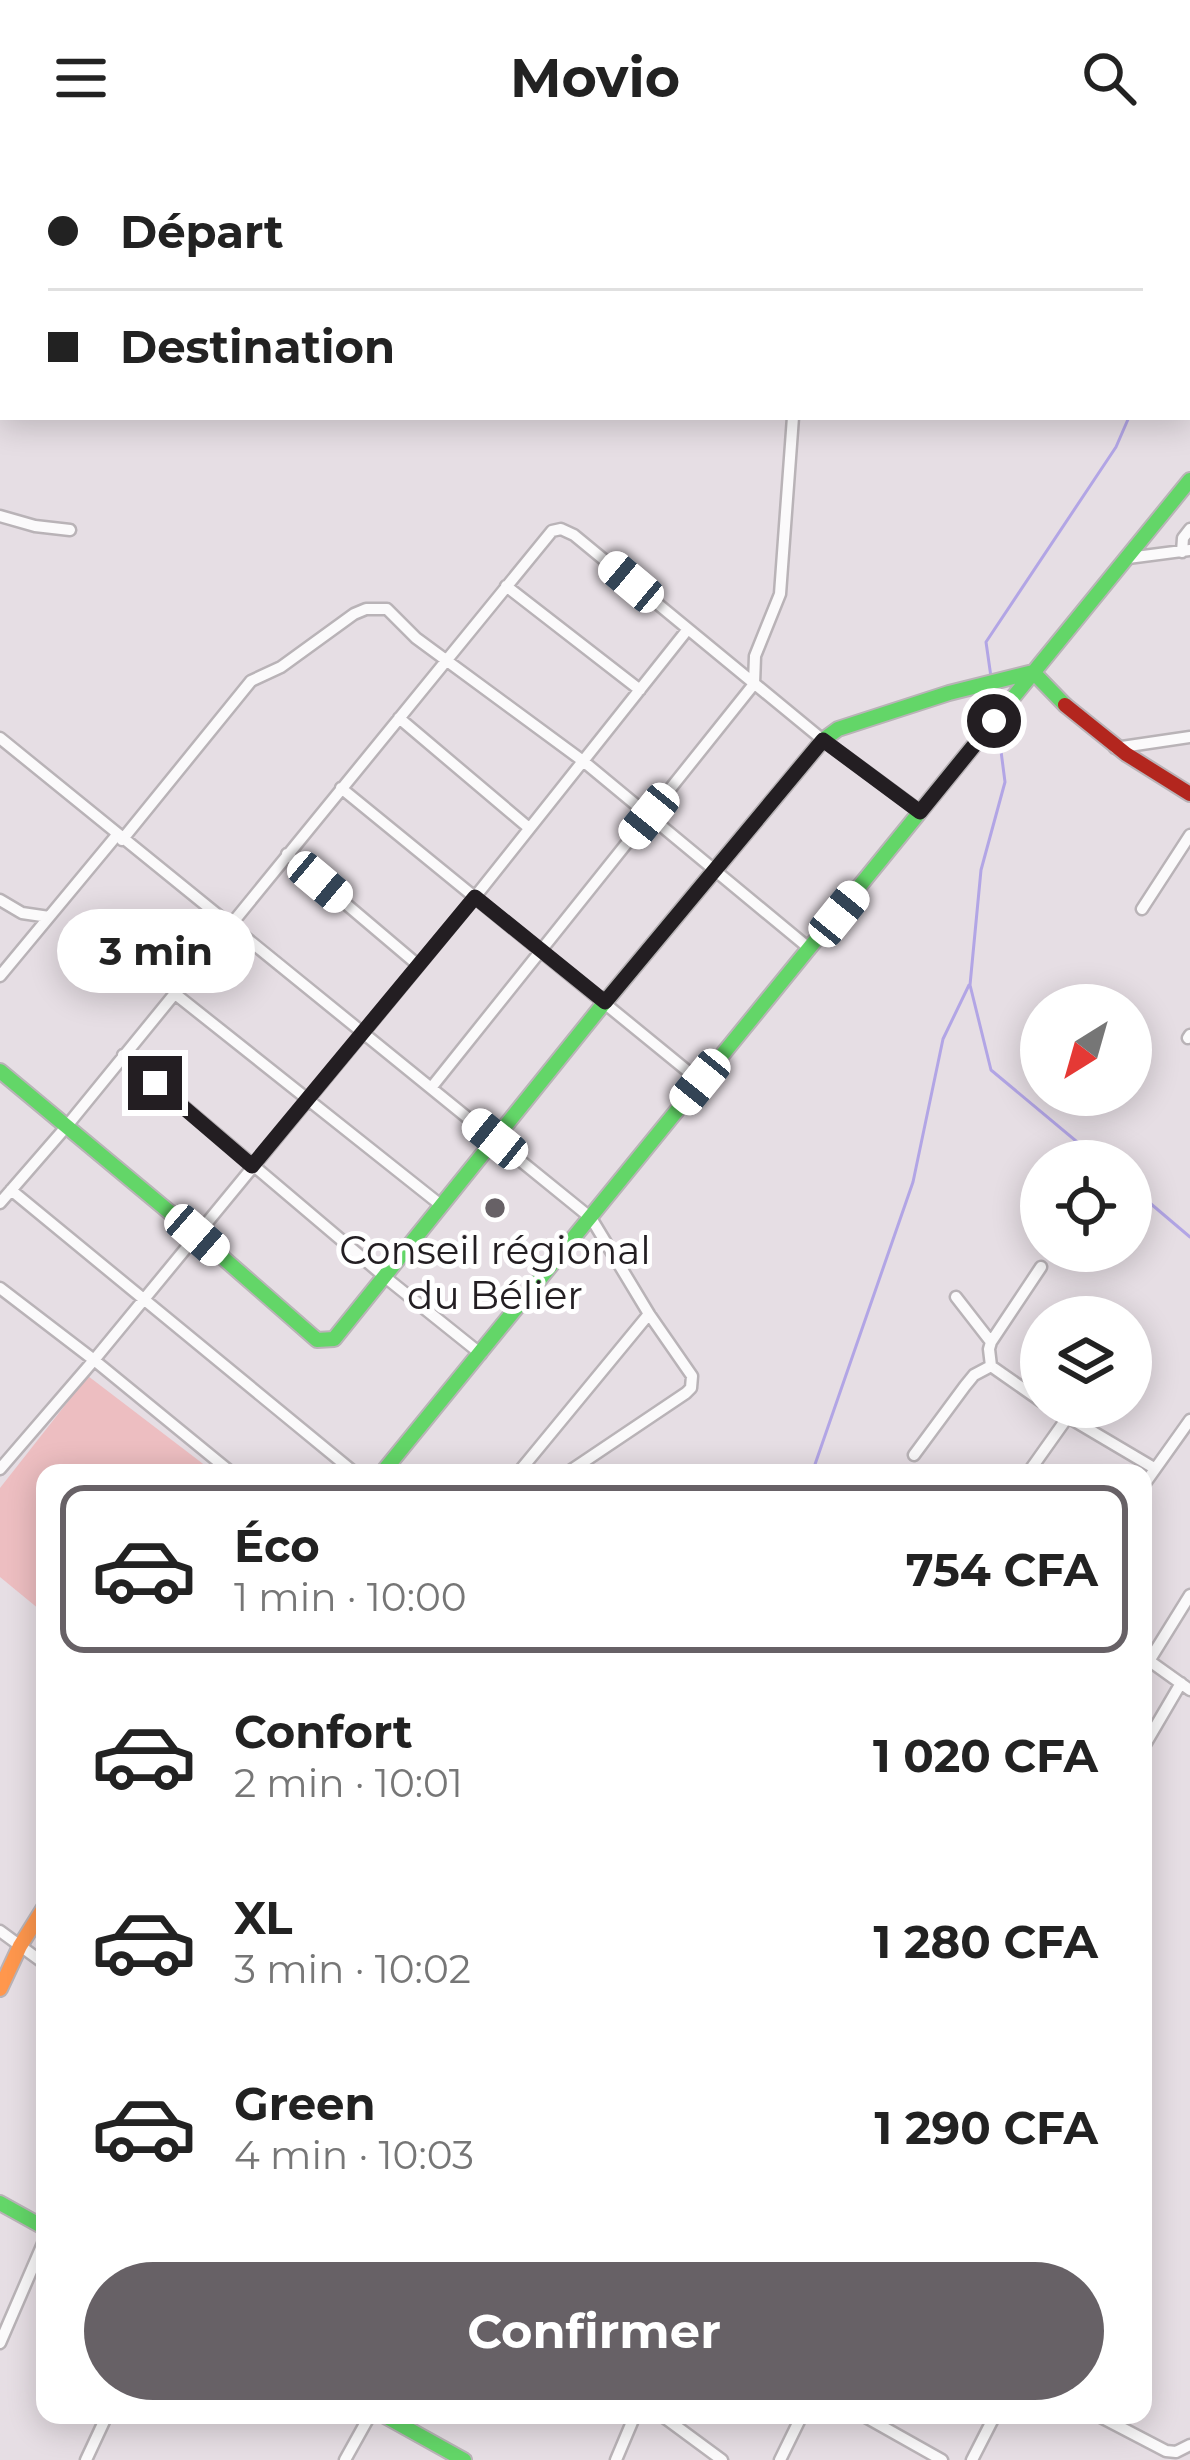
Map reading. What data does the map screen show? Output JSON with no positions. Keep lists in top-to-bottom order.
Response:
{
  "places": ["Conseil régional du Bélier"],
  "north": "bottom left",
  "page": {
    "header": "Movio",
    "banner": ["Départ", "Destination"],
    "bubble": "3 min",
    "list": [
      {
        "name": "Éco",
        "note": "1 min · 10:00",
        "value": "754 CFA"
      },
      {
        "name": "Confort",
        "note": "2 min · 10:01",
        "value": "1 020 CFA"
      },
      {
        "name": "XL",
        "note": "3 min · 10:02",
        "value": "1 280 CFA"
      },
      {
        "name": "Green",
        "note": "4 min · 10:03",
        "value": "1 290 CFA"
      }
    ],
    "buttons": "Confirmer"
  }
}
